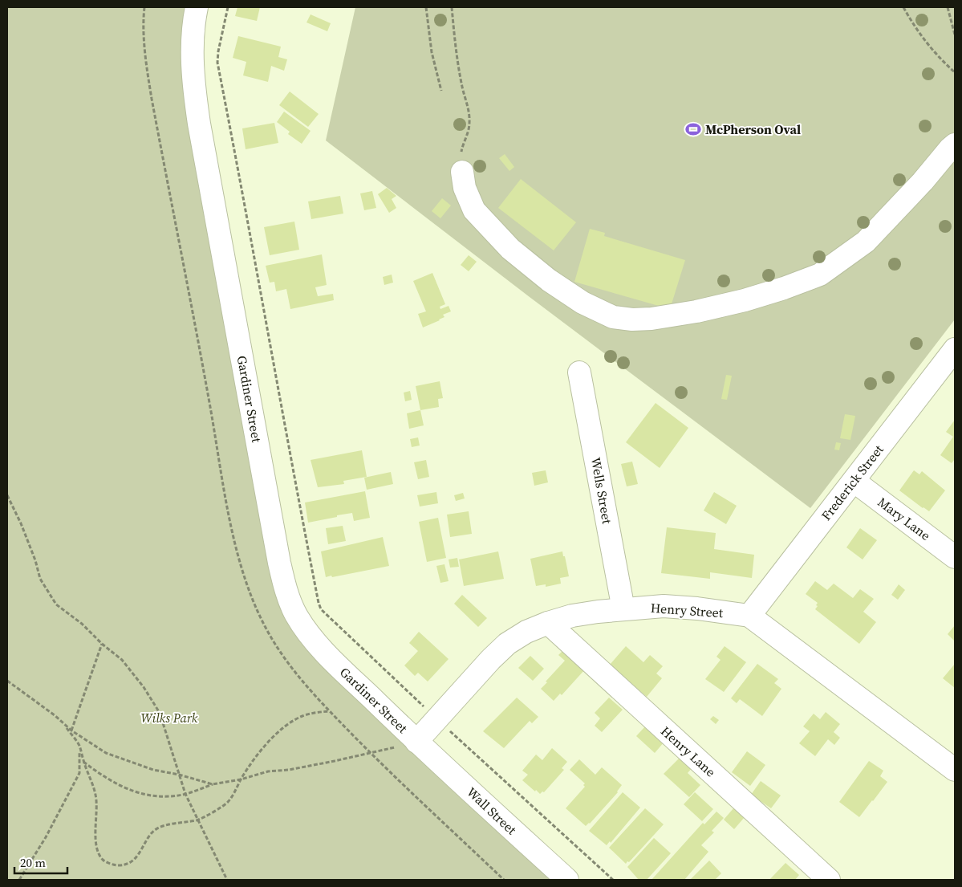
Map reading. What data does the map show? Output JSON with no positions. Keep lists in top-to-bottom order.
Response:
{
  "streets": {
    "street": [
      "Gardiner Street",
      "Frederick Street",
      "Wells Street",
      "Mary Lane",
      "Henry Street",
      "Henry Lane",
      "Wall Street"
    ]
  },
  "crossings": [
    ["Gardiner Street", "Henry Street"],
    ["Gardiner Street", "Wall Street"],
    ["Frederick Street", "Mary Lane"],
    ["Frederick Street", "Henry Street"],
    ["Wells Street", "Henry Street"],
    ["Henry Street", "Henry Lane"],
    ["Henry Street", "Wall Street"]
  ],
  "parks": ["Wilks Park"],
  "places": {
    "sports": ["McPherson Oval"]
  },
  "scale_bar": "20 m"
}
